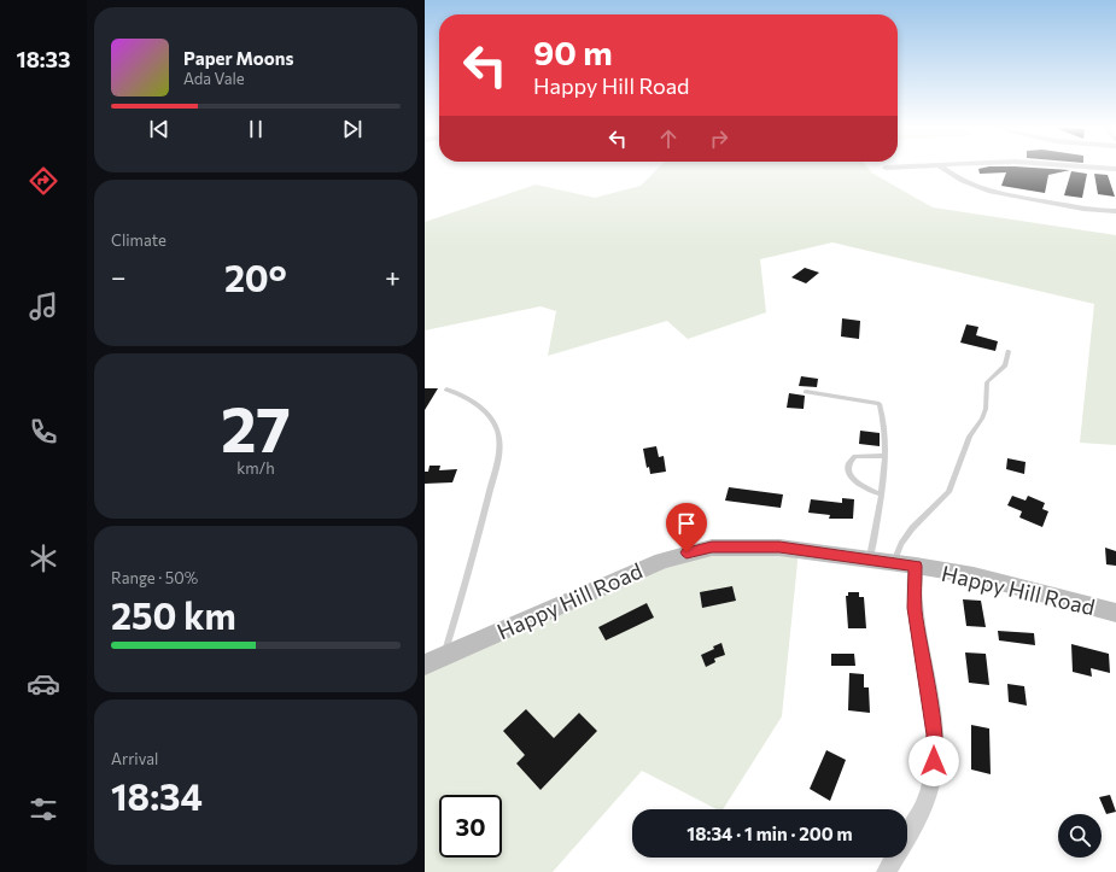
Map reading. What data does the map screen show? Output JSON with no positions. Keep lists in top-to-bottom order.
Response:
{
  "streets": {
    "street": ["Happy Hill Road"]
  },
  "page": {
    "tabs": "18:33",
    "turn": ["90 m", "Happy Hill Road"],
    "song": ["Paper Moons", "Ada Vale"],
    "tile": [
      "Climate",
      ["27", "km/h"],
      ["Range · 50%", "250 km"],
      ["Arrival", "18:34"]
    ],
    "heat": ["−", "20°", "+"],
    "limit": "30",
    "trip": "18:34 · 1 min · 200 m"
  }
}
